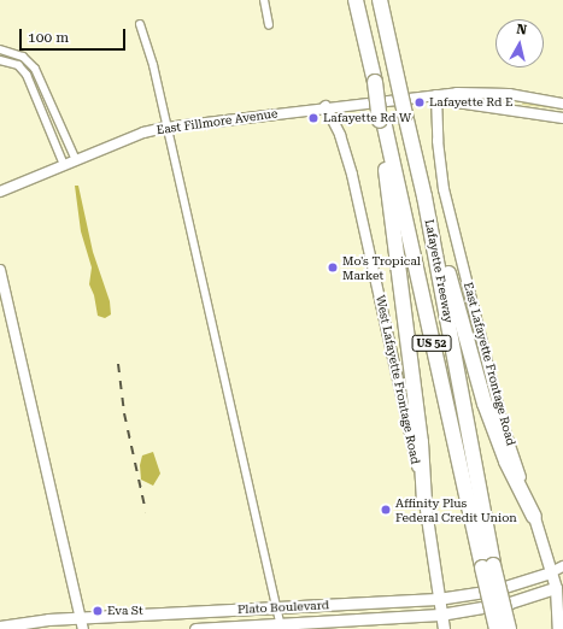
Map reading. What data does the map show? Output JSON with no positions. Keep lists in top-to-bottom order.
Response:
{
  "streets": {
    "highway": ["Lafayette Freeway", "US 52"],
    "main road": ["East Lafayette Frontage Road", "West Lafayette Frontage Road", "Plato Boulevard"],
    "street": ["East Fillmore Avenue"]
  },
  "crossings": [
    ["East Fillmore Avenue", "East Lafayette Frontage Road"],
    ["East Fillmore Avenue", "West Lafayette Frontage Road"],
    ["East Lafayette Frontage Road", "Plato Boulevard"],
    ["West Lafayette Frontage Road", "Plato Boulevard"]
  ],
  "places": [
    "Lafayette Rd E",
    "Lafayette Rd W",
    "Mo's Tropical Market",
    "Affinity Plus Federal Credit Union",
    "Eva St"
  ],
  "scale_bar": "100 m",
  "north": "top"
}
